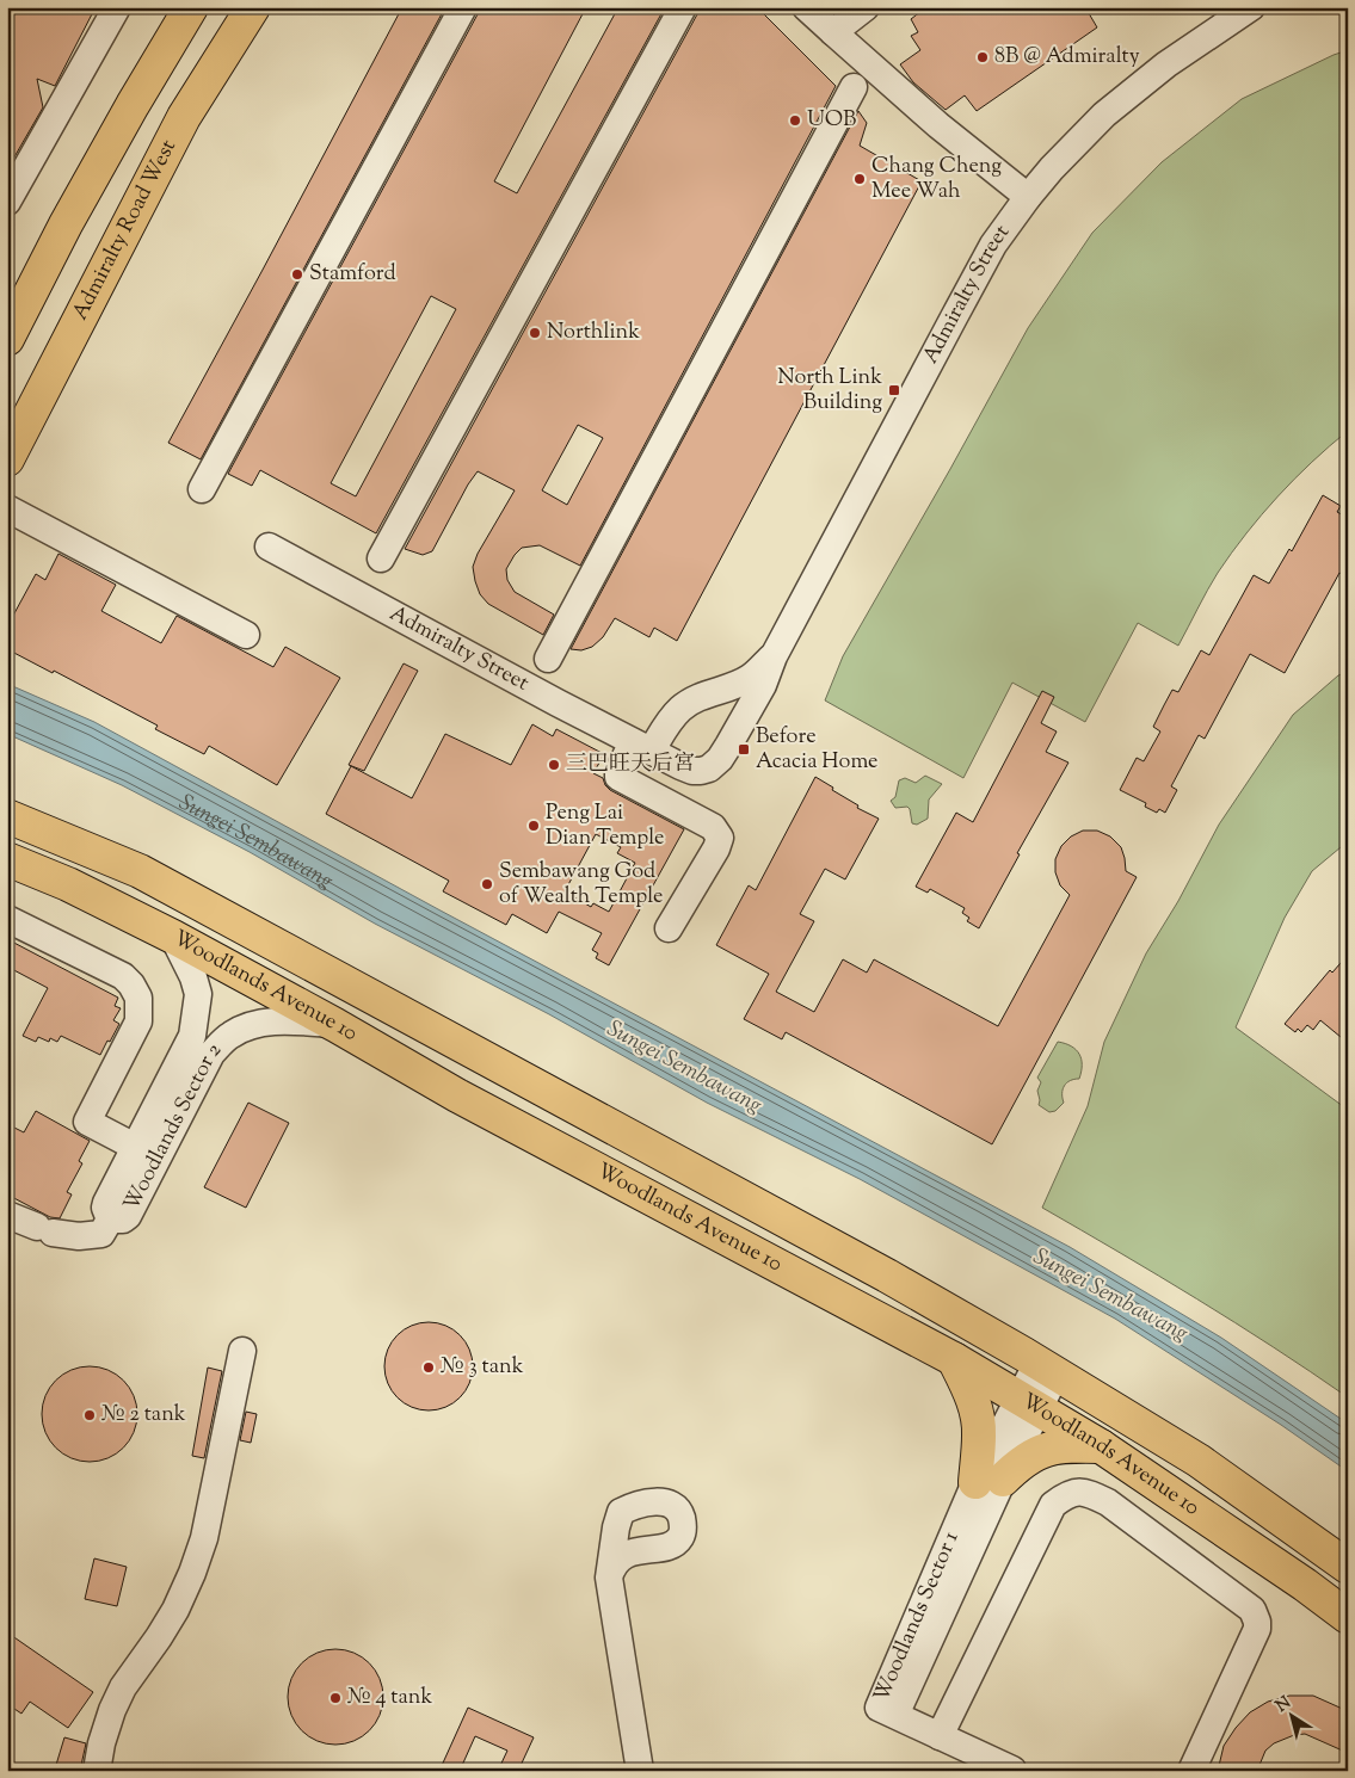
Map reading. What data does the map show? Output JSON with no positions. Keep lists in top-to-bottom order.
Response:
{
  "streets": {
    "main road": ["Admiralty Road West", "Woodlands Avenue 10"],
    "street": ["Admiralty Street", "Woodlands Sector 2", "Woodlands Sector 1"]
  },
  "crossings": [
    ["Woodlands Avenue 10", "Woodlands Sector 2"],
    ["Woodlands Avenue 10", "Woodlands Sector 1"]
  ],
  "water": ["Sungei Sembawang"],
  "places": {
    "other": [
      "8B @ Admiralty",
      "UOB",
      "Chang Cheng Mee Wah",
      "Stamford",
      "Northlink",
      "三巴旺天后宮",
      "Peng Lai Dian Temple",
      "Sembawang God of Wealth Temple",
      "№ 3 tank",
      "№ 2 tank",
      "№ 4 tank"
    ],
    "transit": ["North Link Building", "Before Acacia Home"]
  },
  "north": "top left"
}
